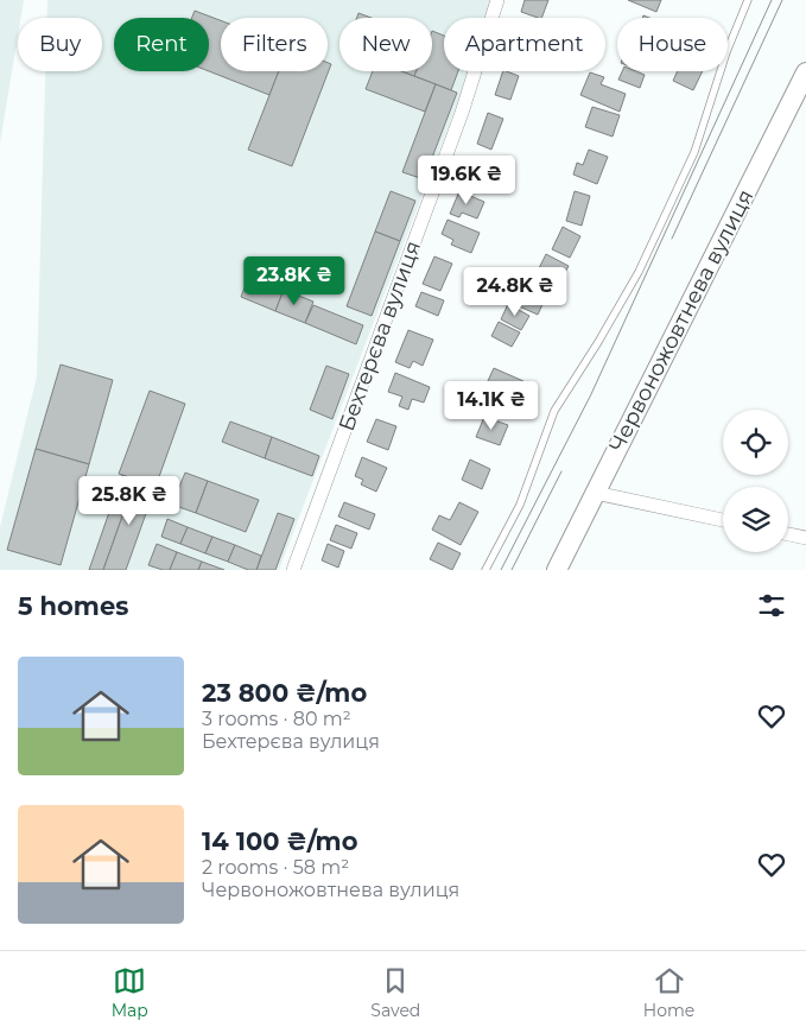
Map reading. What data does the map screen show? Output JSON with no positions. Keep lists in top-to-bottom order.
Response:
{
  "streets": {
    "main road": ["Червоножовтнева вулиця"],
    "street": ["Бехтерєва вулиця"]
  },
  "page": {
    "chip": [
      "Buy",
      "Rent",
      "Filters",
      "New",
      "Apartment",
      "House"
    ],
    "price": [
      "19.6K ₴",
      "23.8K ₴",
      "24.8K ₴",
      "14.1K ₴",
      "25.8K ₴"
    ],
    "heading": "5 homes",
    "list": [
      {
        "name": "23 800 ₴/mo",
        "note": "3 rooms · 80 m² · Бехтерєва вулиця"
      },
      {
        "name": "14 100 ₴/mo",
        "note": "2 rooms · 58 m² · Червоножовтнева вулиця"
      }
    ],
    "tabs": ["Map", "Saved", "Home"]
  }
}
